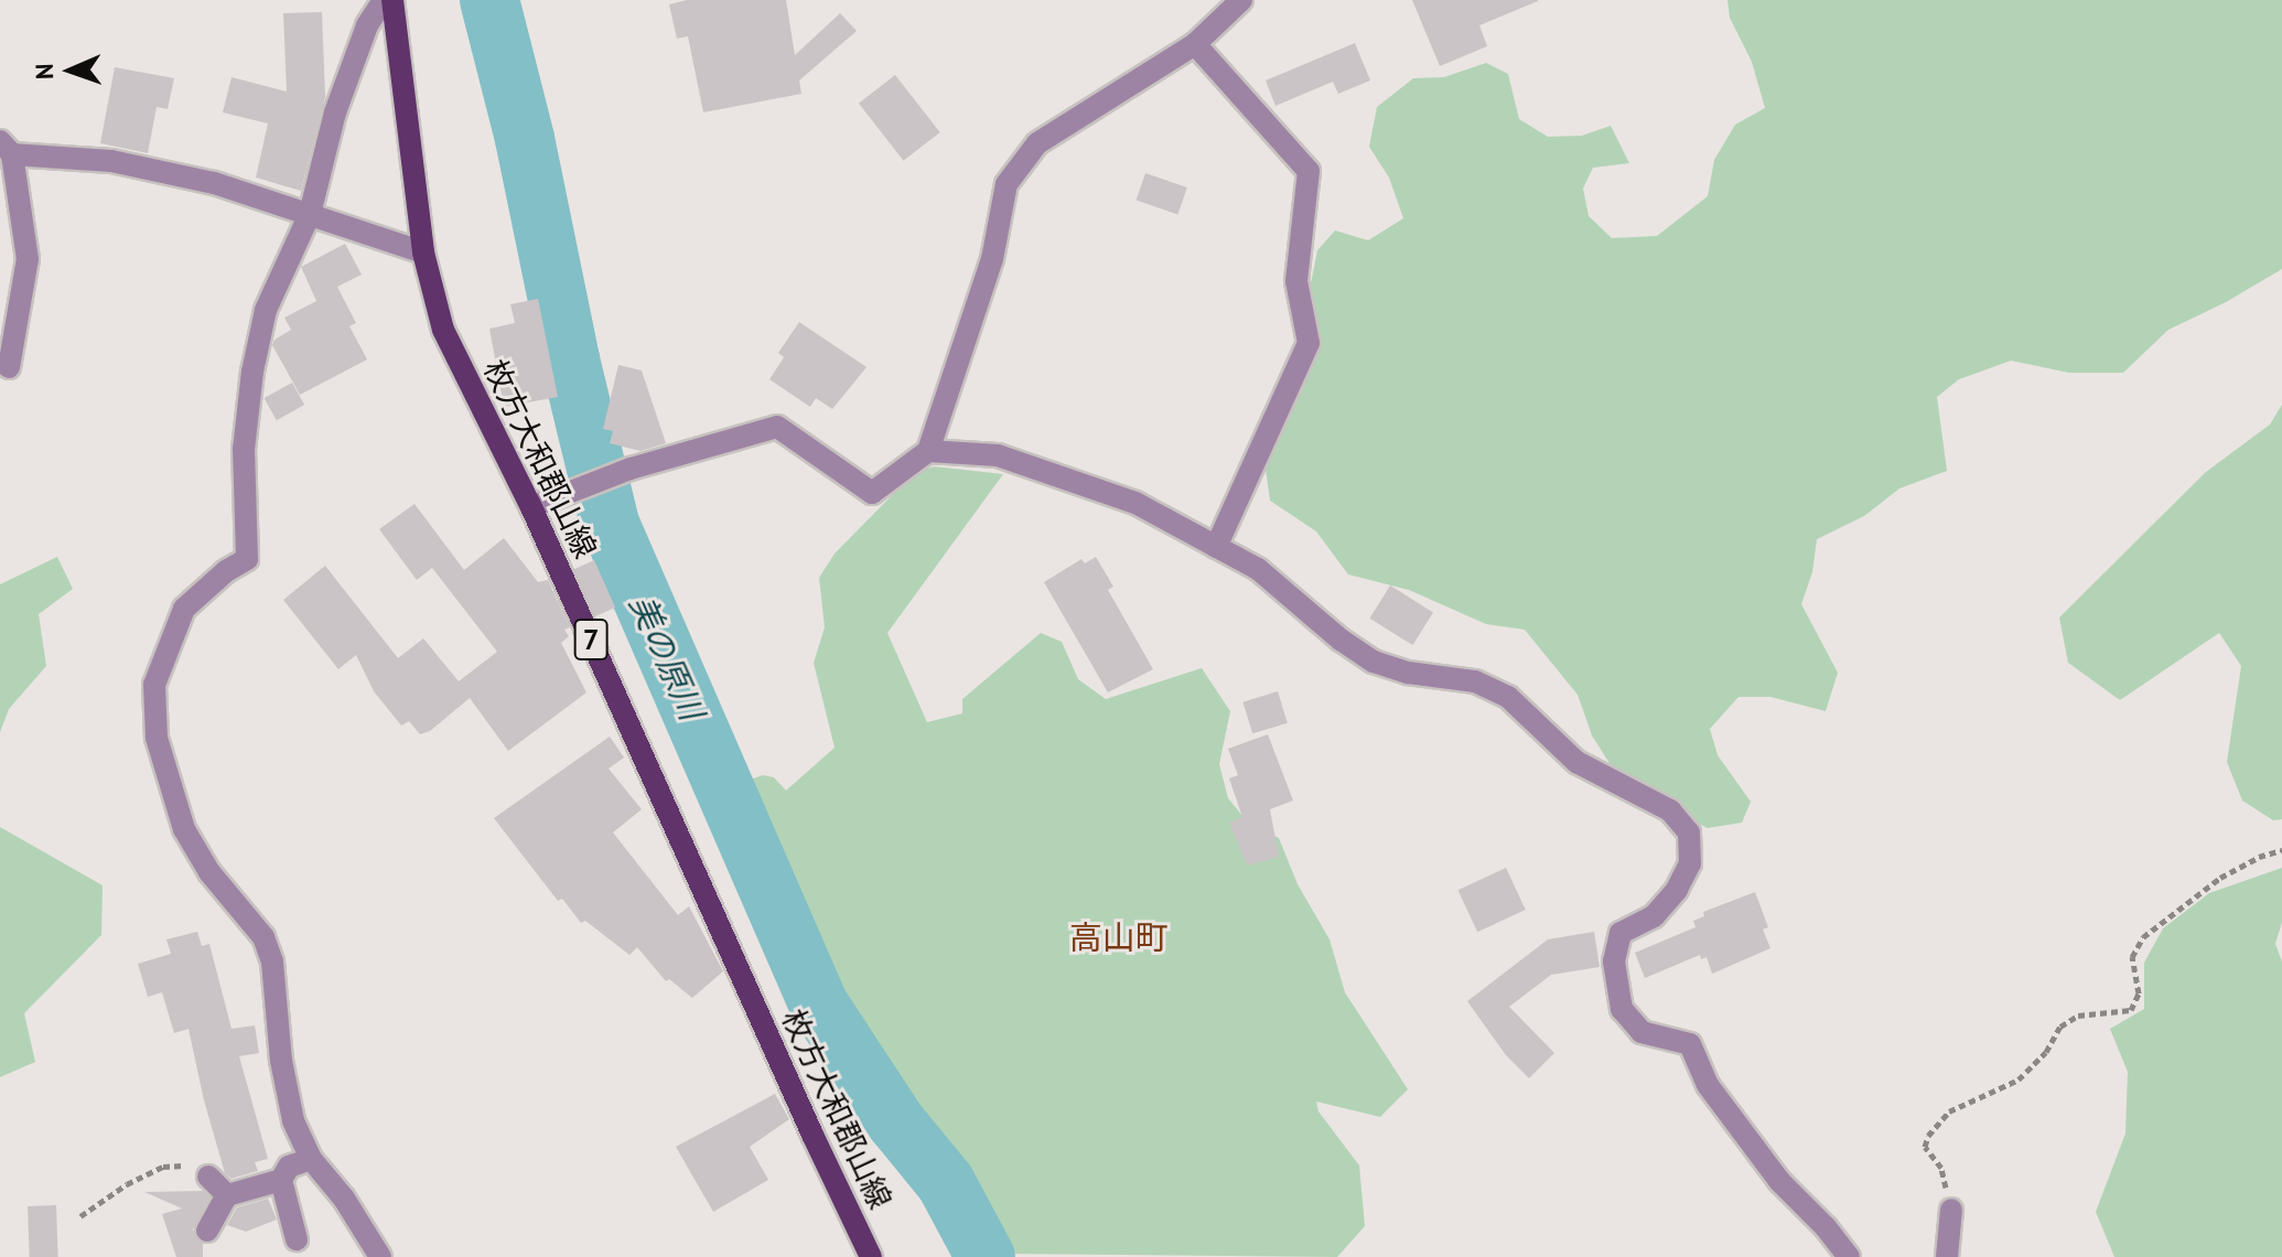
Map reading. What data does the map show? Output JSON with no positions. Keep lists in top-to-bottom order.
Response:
{
  "streets": {
    "main road": ["枚方大和郡山線", "7"]
  },
  "districts": ["高山町"],
  "water": ["美の原川"],
  "north": "left"
}
